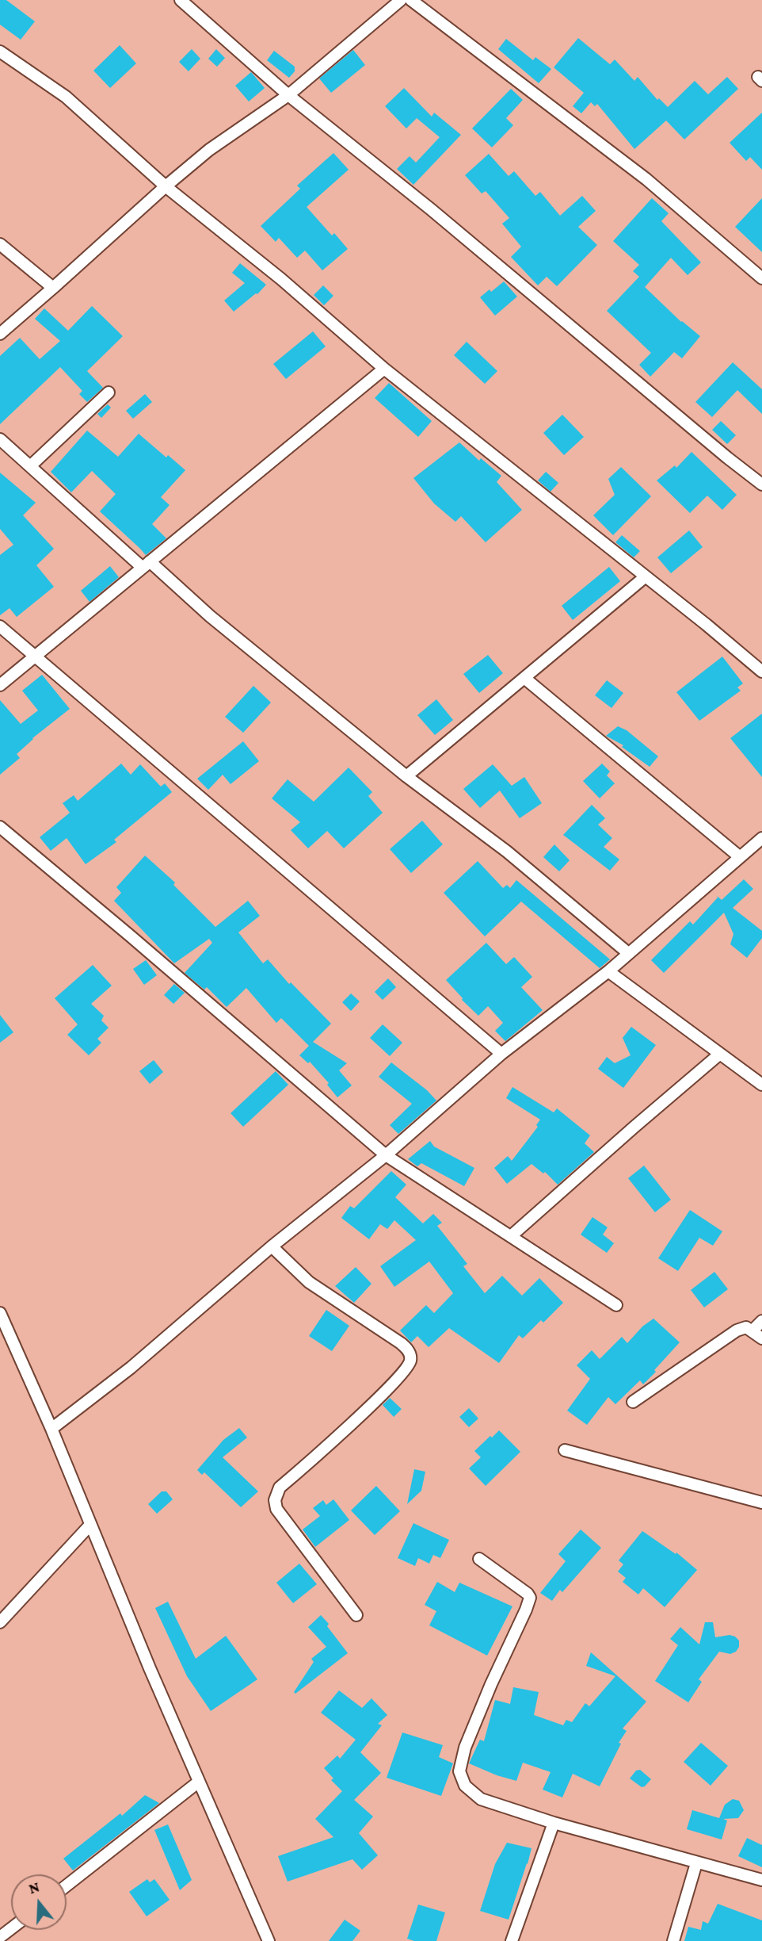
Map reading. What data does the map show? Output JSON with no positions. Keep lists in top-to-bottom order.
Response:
{
  "north": "top"
}
